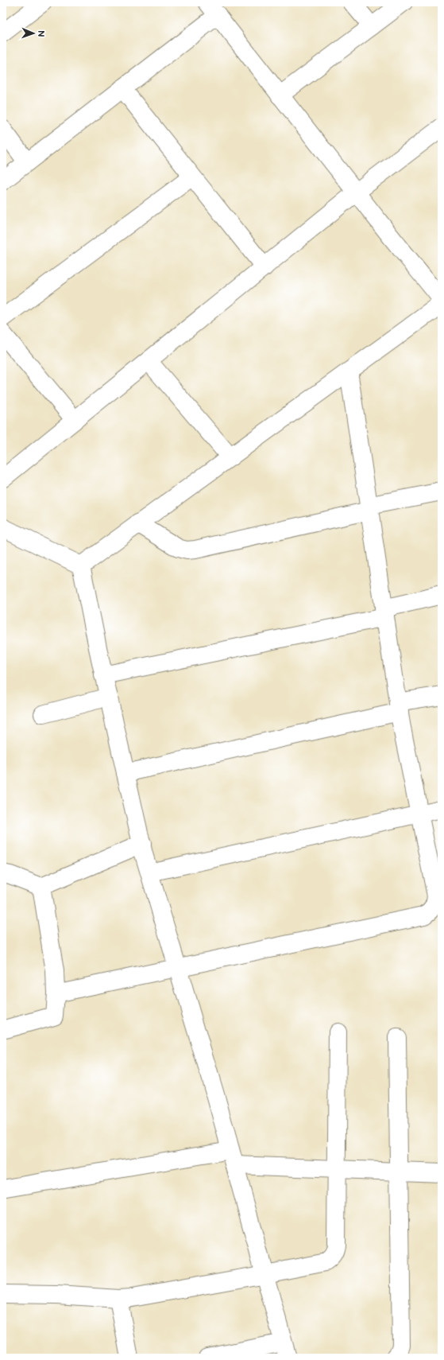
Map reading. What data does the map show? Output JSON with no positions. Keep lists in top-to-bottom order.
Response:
{
  "north": "right"
}
